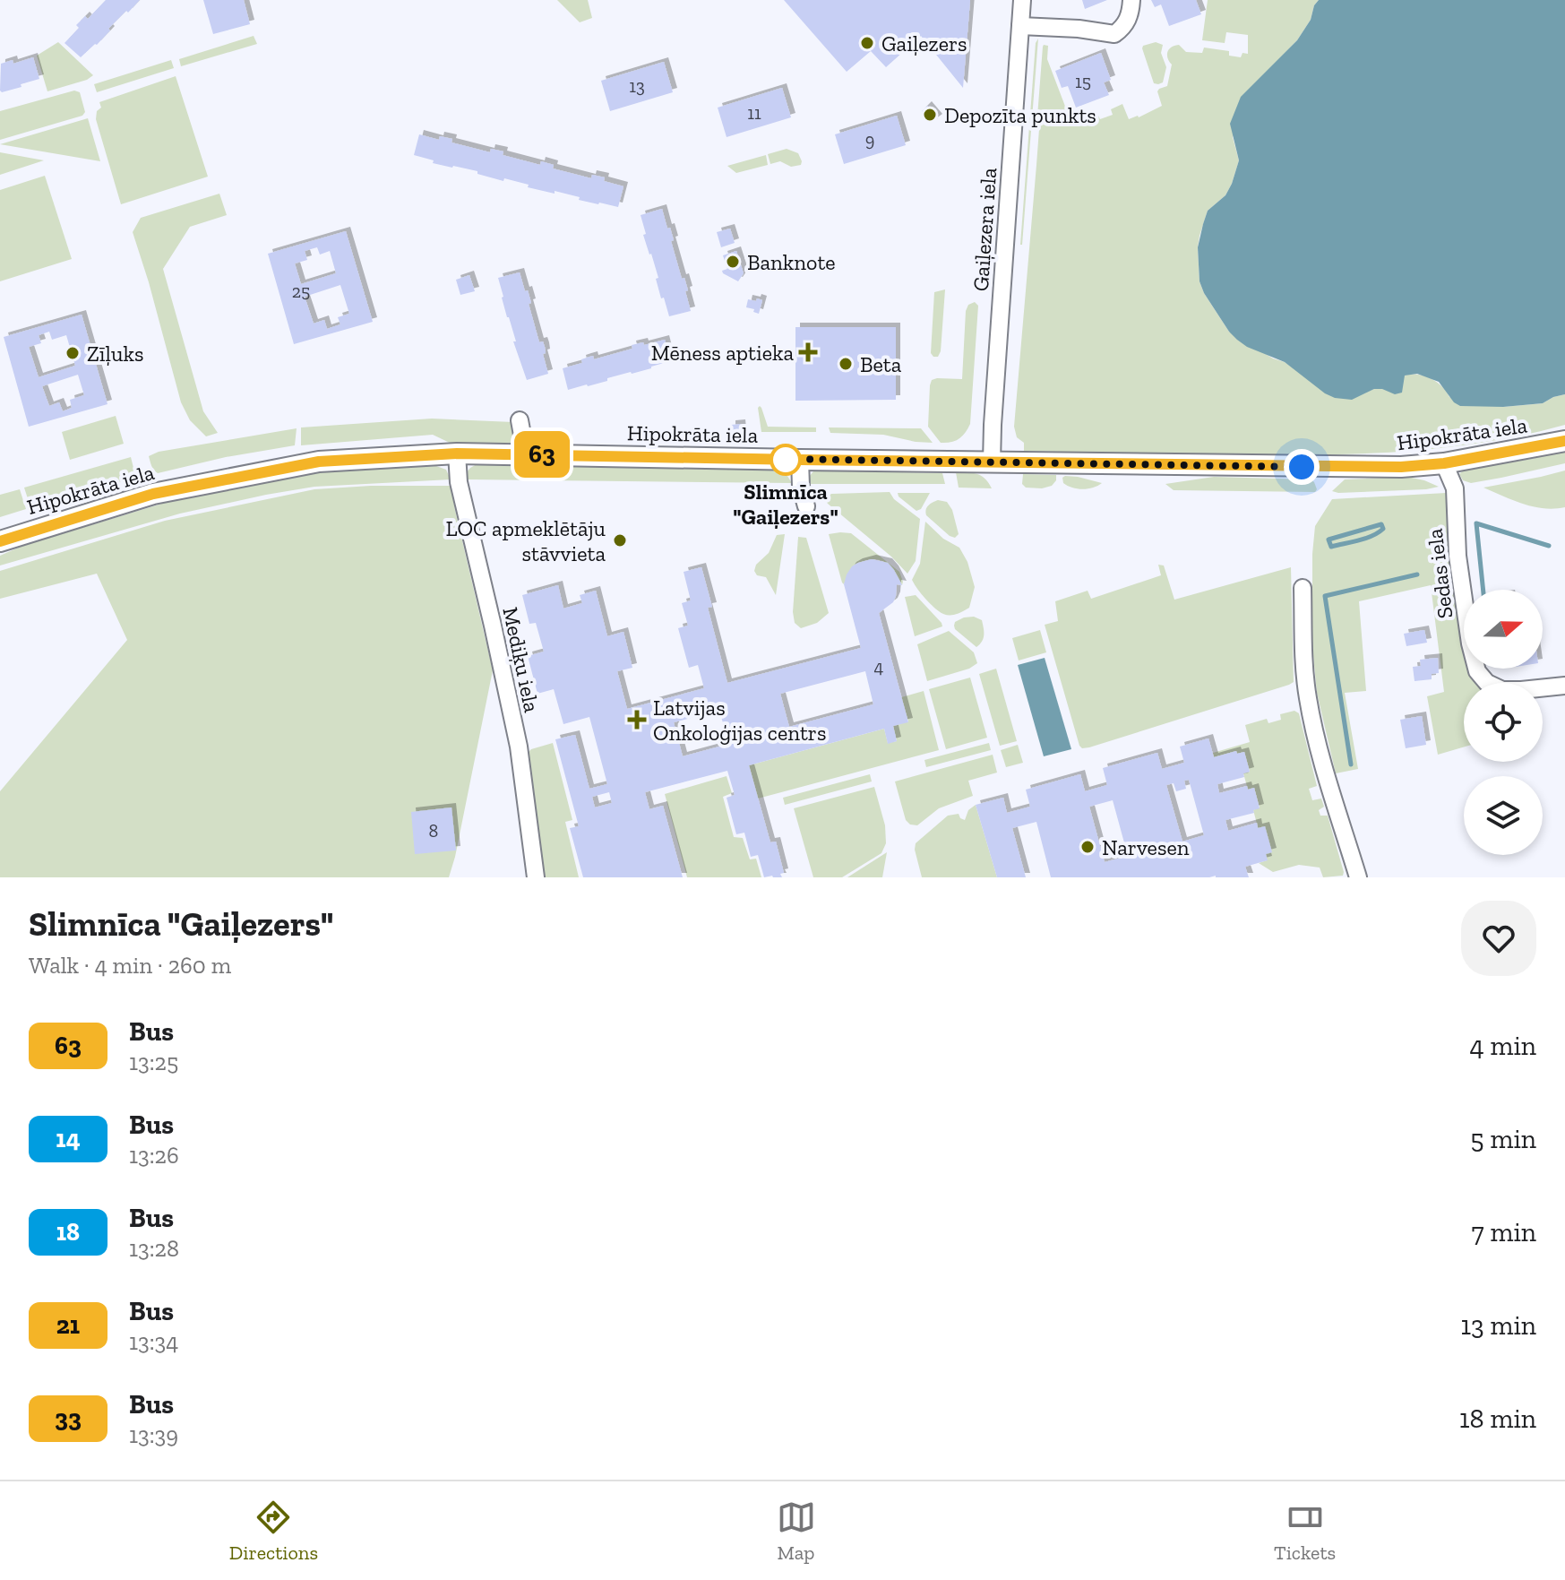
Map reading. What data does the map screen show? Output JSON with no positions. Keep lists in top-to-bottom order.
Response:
{
  "streets": {
    "street": [
      "Gaiļezera iela",
      "Hipokrāta iela",
      "Sedas iela",
      "Mediķu iela"
    ]
  },
  "crossings": [
    ["Gaiļezera iela", "Hipokrāta iela"],
    ["Hipokrāta iela", "Sedas iela"],
    ["Hipokrāta iela", "Mediķu iela"]
  ],
  "places": {
    "other": [
      "Gaiļezers",
      "Depozīta punkts",
      "Banknote",
      "Zīļuks",
      "Beta",
      "Slimnīca \"Gaiļezers\"",
      "LOC apmeklētāju stāvvieta",
      "Narvesen"
    ],
    "health": ["Mēness aptieka", "Latvijas Onkoloģijas centrs"]
  },
  "lines": ["bus line 63"],
  "house_numbers": [
    "15",
    "13",
    "11",
    "9",
    "25",
    "4",
    "8"
  ],
  "north": "right",
  "page": {
    "on_map": "63",
    "heading": ["Slimnīca \"Gaiļezers\"", "Walk · 4 min · 260 m"],
    "list": [
      {
        "mark": "63",
        "name": "Bus",
        "note": "13:25",
        "value": "4 min"
      },
      {
        "mark": "14",
        "name": "Bus",
        "note": "13:26",
        "value": "5 min"
      },
      {
        "mark": "18",
        "name": "Bus",
        "note": "13:28",
        "value": "7 min"
      },
      {
        "mark": "21",
        "name": "Bus",
        "note": "13:34",
        "value": "13 min"
      },
      {
        "mark": "33",
        "name": "Bus",
        "note": "13:39",
        "value": "18 min"
      }
    ],
    "tabs": ["Directions", "Map", "Tickets"]
  }
}
